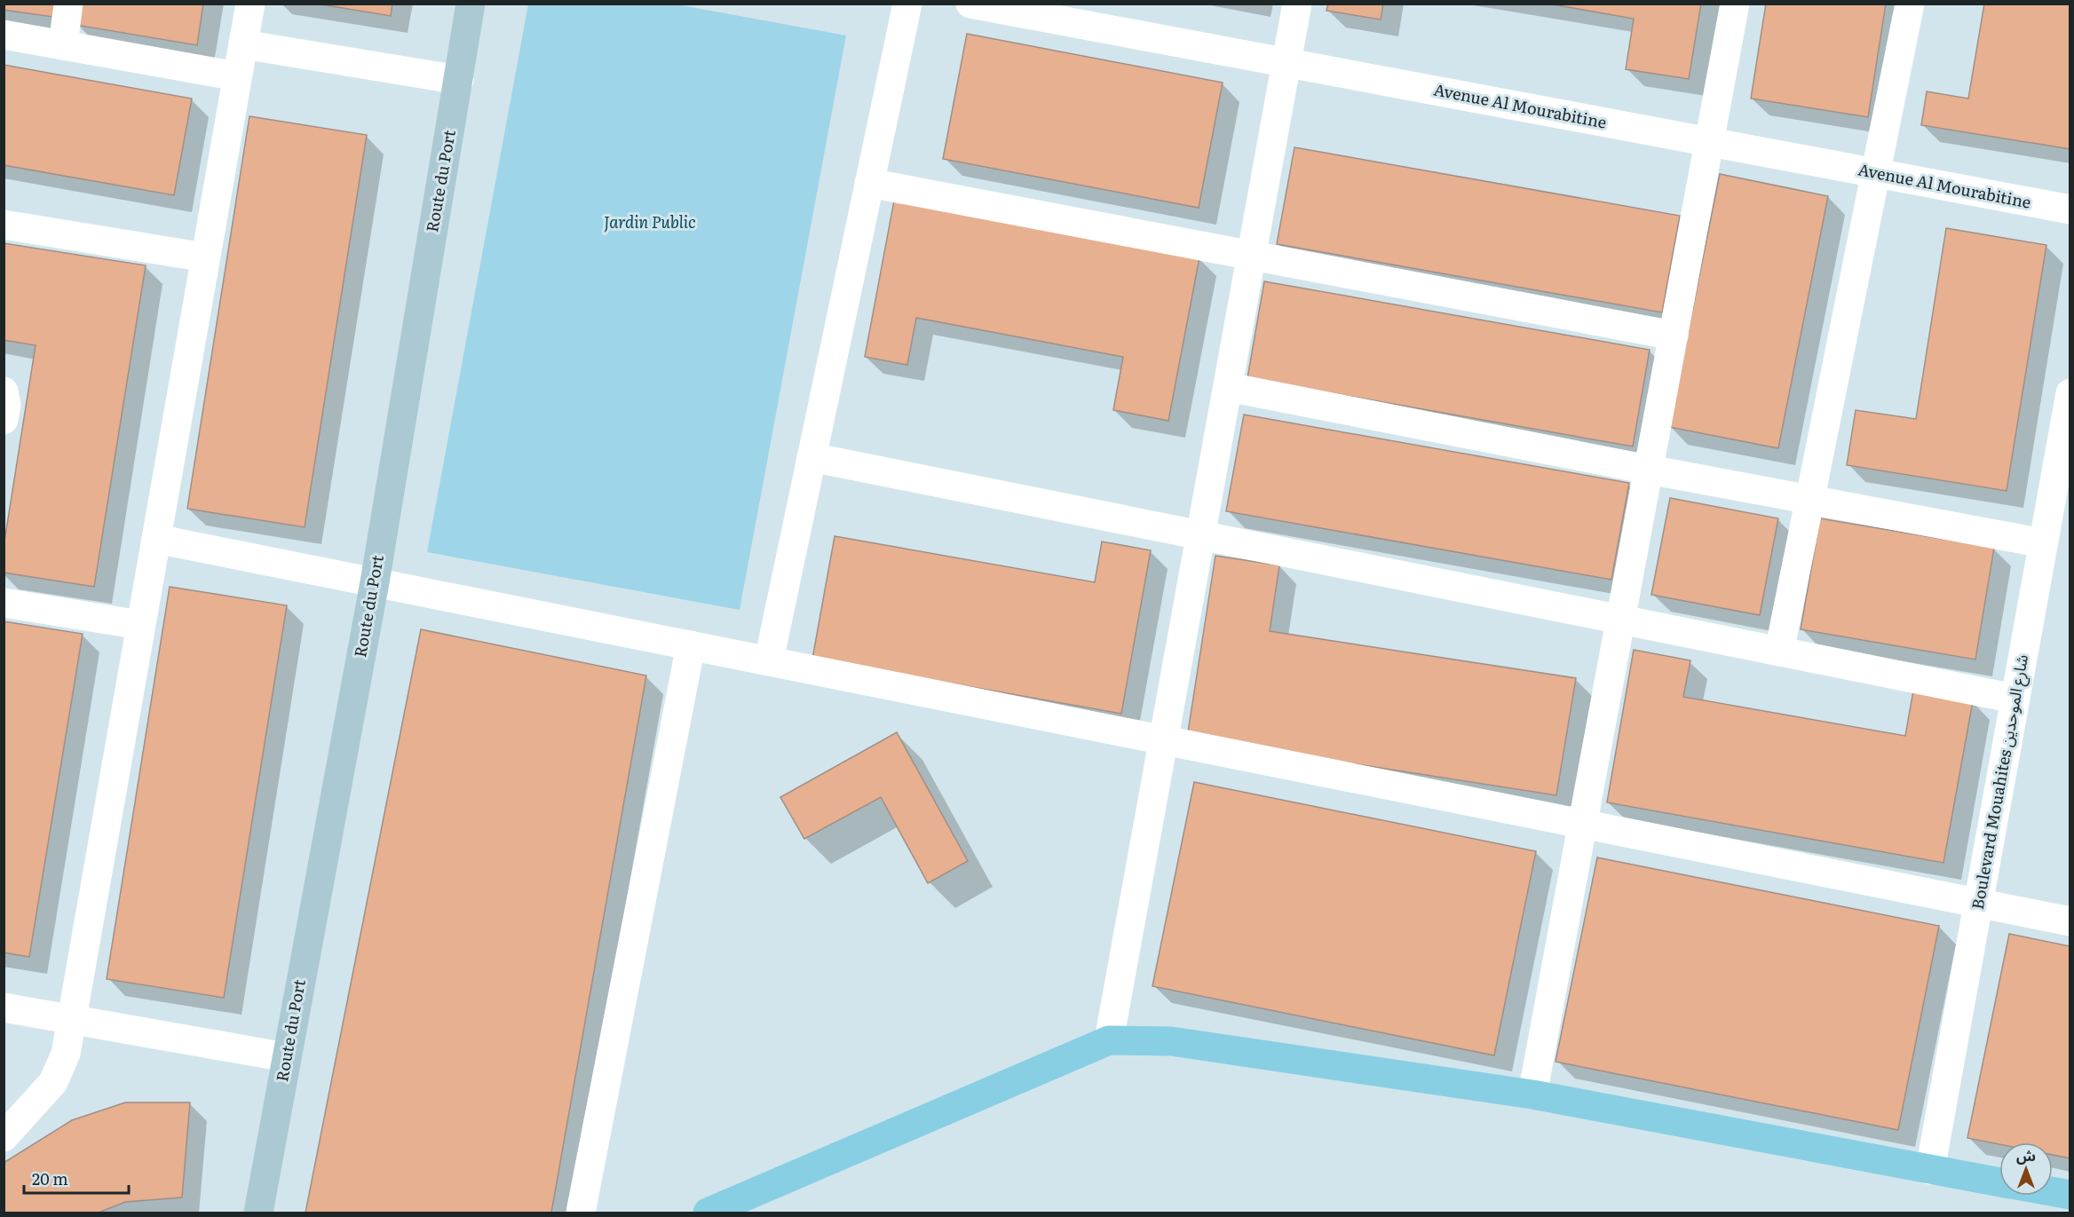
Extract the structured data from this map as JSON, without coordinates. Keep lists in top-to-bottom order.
{
  "streets": {
    "street": ["Avenue Al Mourabitine", "Route du Port", "Boulevard Mouahites شارع الموحدين"]
  },
  "parks": ["Jardin Public"],
  "scale_bar": "20 m",
  "north": "top"
}
